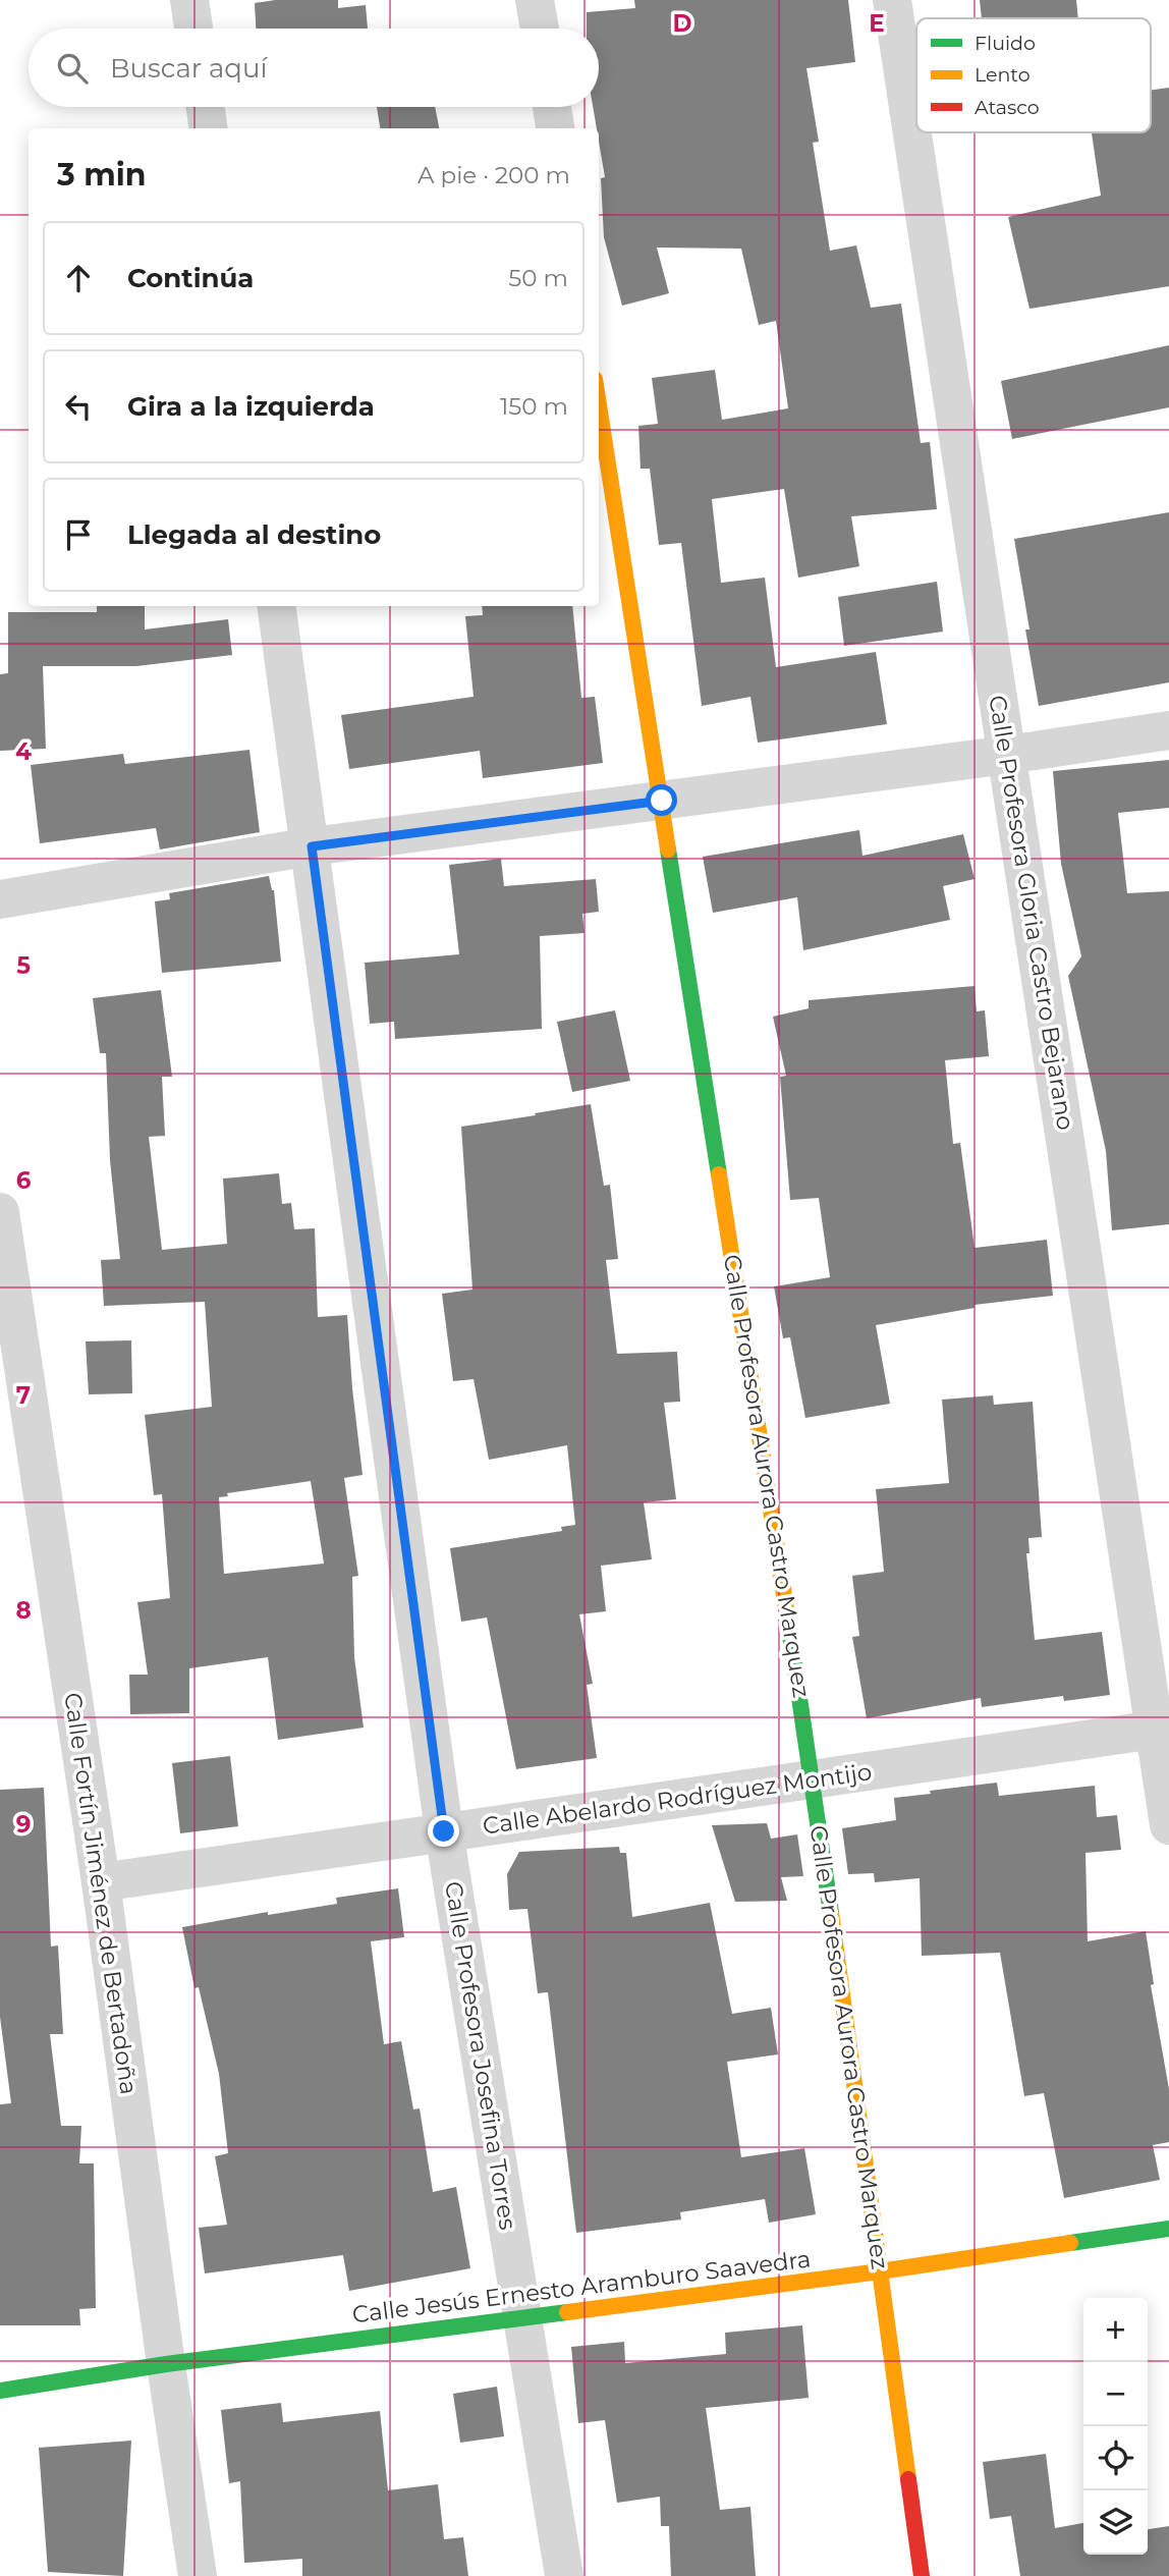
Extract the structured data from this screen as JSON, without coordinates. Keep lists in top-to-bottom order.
{
  "streets": {
    "street": [
      "Calle Profesora Gloria Castro Bejarano",
      "Calle Profesora Aurora Castro Marquez",
      "Calle Abelardo Rodríguez Montijo",
      "Calle Fortín Jiménez de Bertadoña",
      "Calle Profesora Josefina Torres",
      "Calle Jesús Ernesto Aramburo Saavedra"
    ]
  },
  "crossings": [
    ["Calle Profesora Gloria Castro Bejarano", "Calle Abelardo Rodríguez Montijo"],
    ["Calle Profesora Aurora Castro Marquez", "Calle Abelardo Rodríguez Montijo"],
    ["Calle Profesora Aurora Castro Marquez", "Calle Jesús Ernesto Aramburo Saavedra"],
    ["Calle Abelardo Rodríguez Montijo", "Calle Fortín Jiménez de Bertadoña"],
    ["Calle Abelardo Rodríguez Montijo", "Calle Profesora Josefina Torres"],
    ["Calle Fortín Jiménez de Bertadoña", "Calle Jesús Ernesto Aramburo Saavedra"],
    ["Calle Profesora Josefina Torres", "Calle Jesús Ernesto Aramburo Saavedra"]
  ],
  "legend": ["Fluido", "Lento", "Atasco"],
  "page": {
    "search": "Buscar aquí",
    "heading": ["3 min", "A pie · 200 m"],
    "list": [
      ["Continúa", "50 m"],
      ["Gira a la izquierda", "150 m"],
      "Llegada al destino"
    ],
    "map_buttons": ["+", "−"]
  },
  "grid": {
    "columns": ["D", "E"],
    "rows": [
      "4",
      "5",
      "6",
      "7",
      "8",
      "9"
    ]
  }
}
